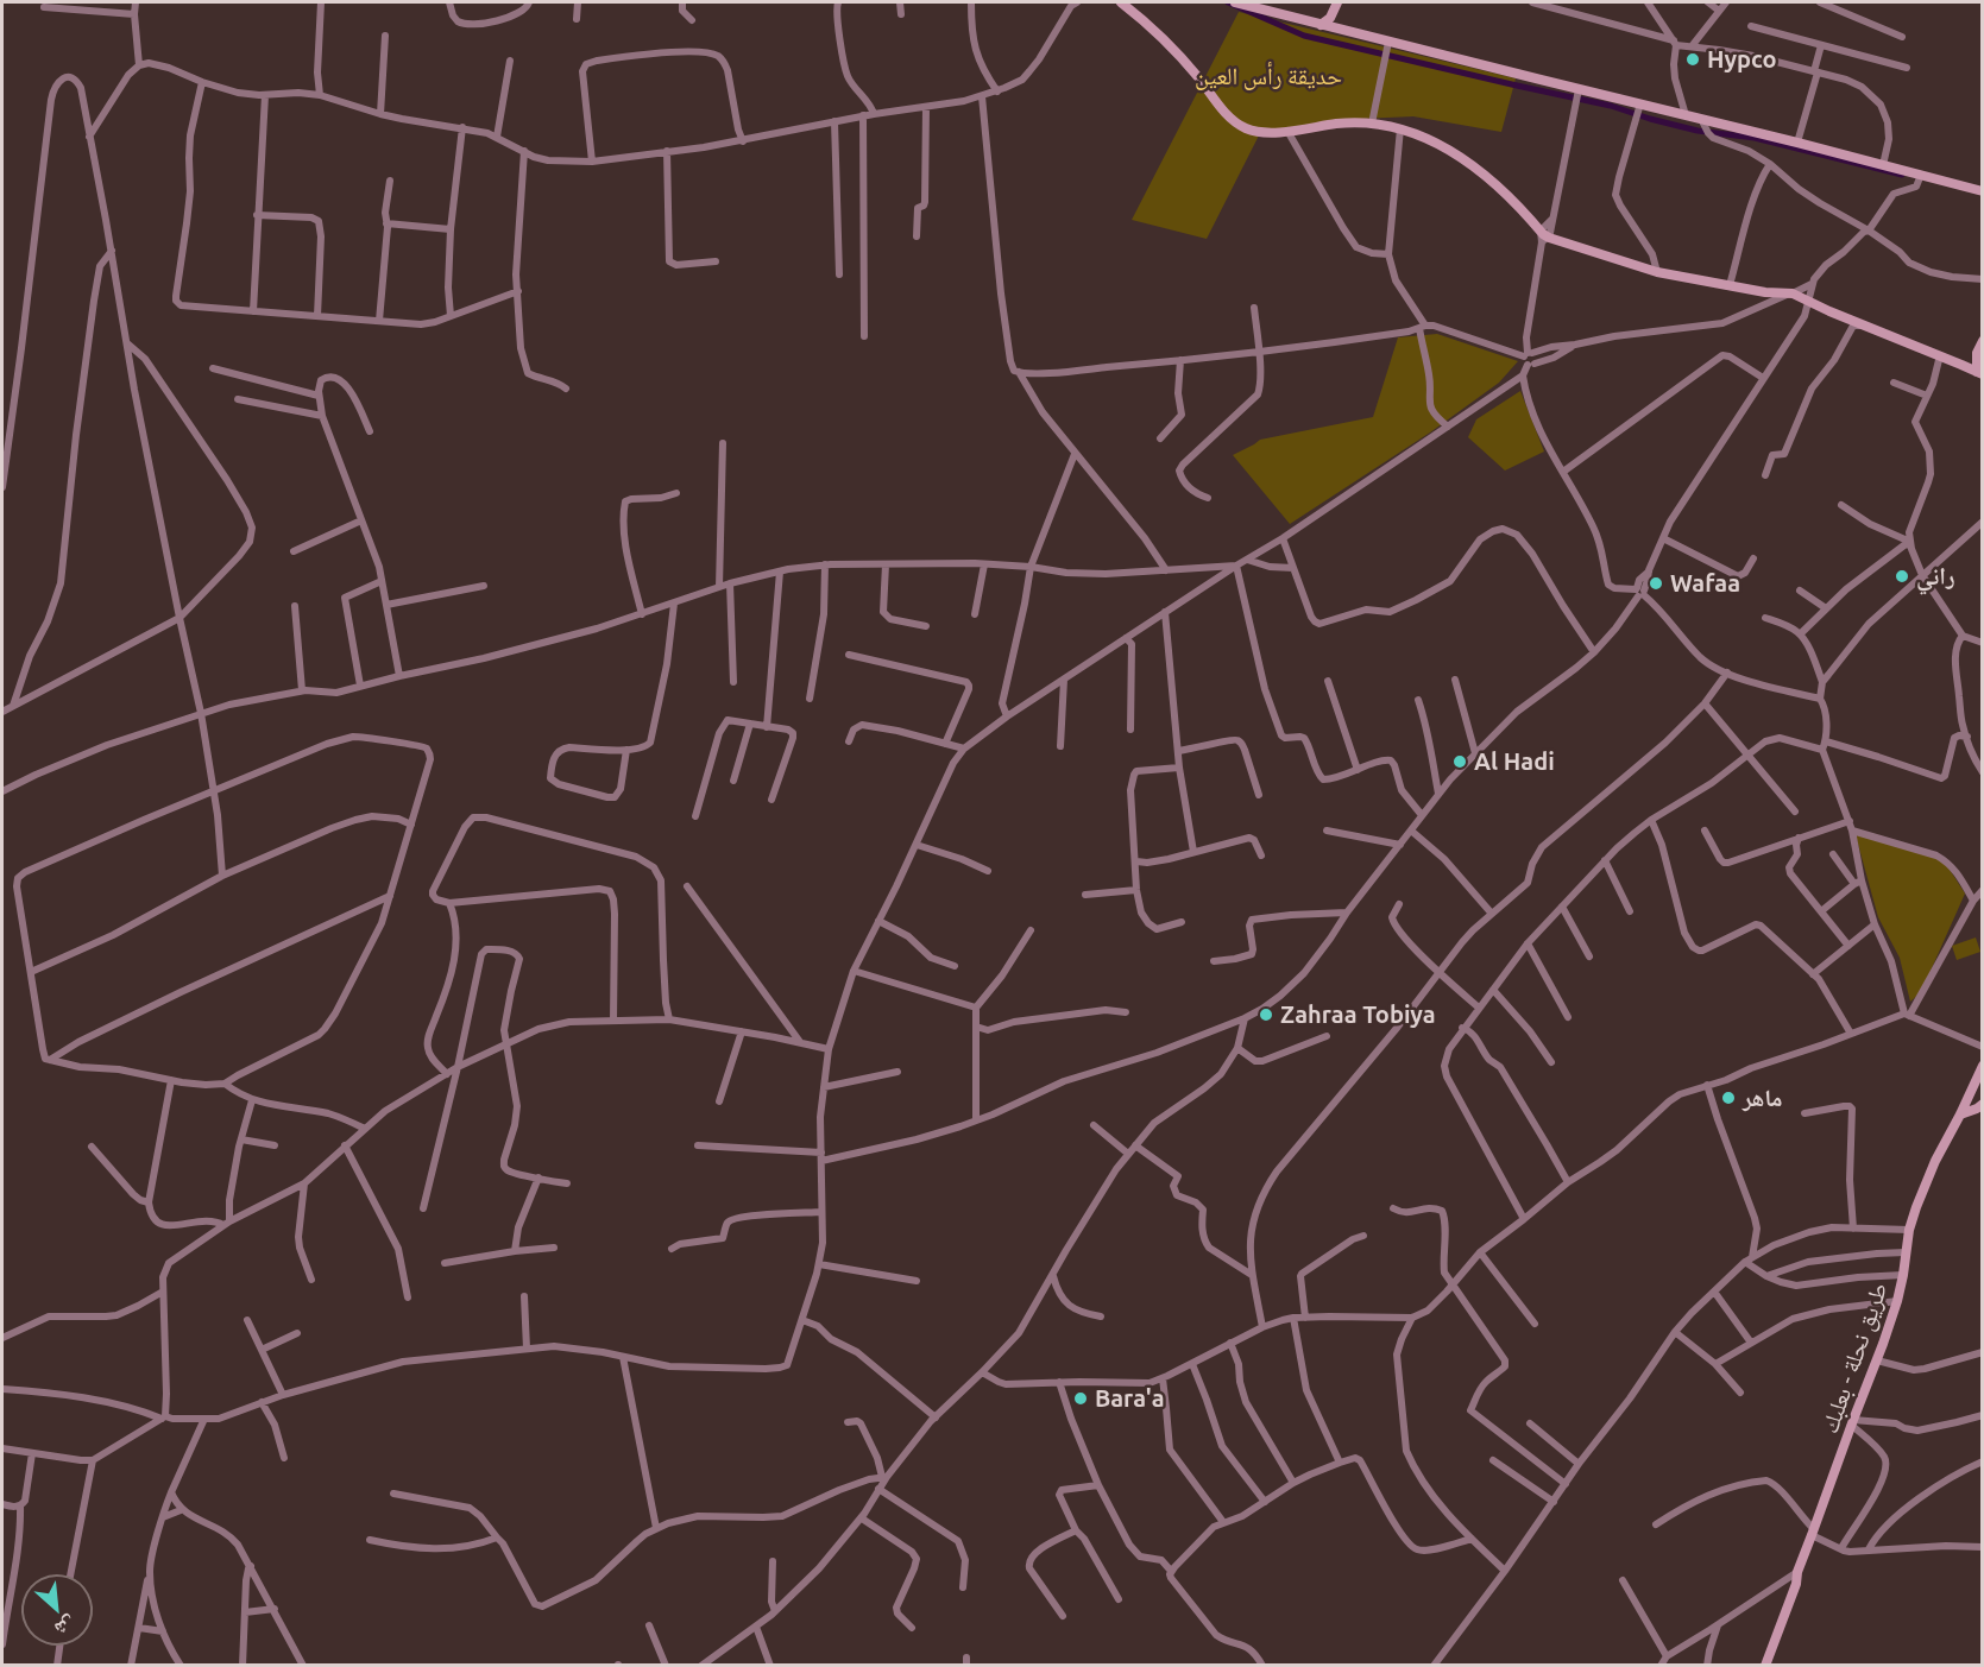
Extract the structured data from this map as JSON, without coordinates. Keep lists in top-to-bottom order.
{
  "streets": {
    "street": ["طريق نحلة - بعلبك"]
  },
  "parks": ["حديقة رأس العين"],
  "places": [
    "Hypco",
    "راني",
    "Wafaa",
    "Al Hadi",
    "Zahraa Tobiya",
    "ماهر",
    "Bara'a"
  ],
  "north": "bottom right"
}
